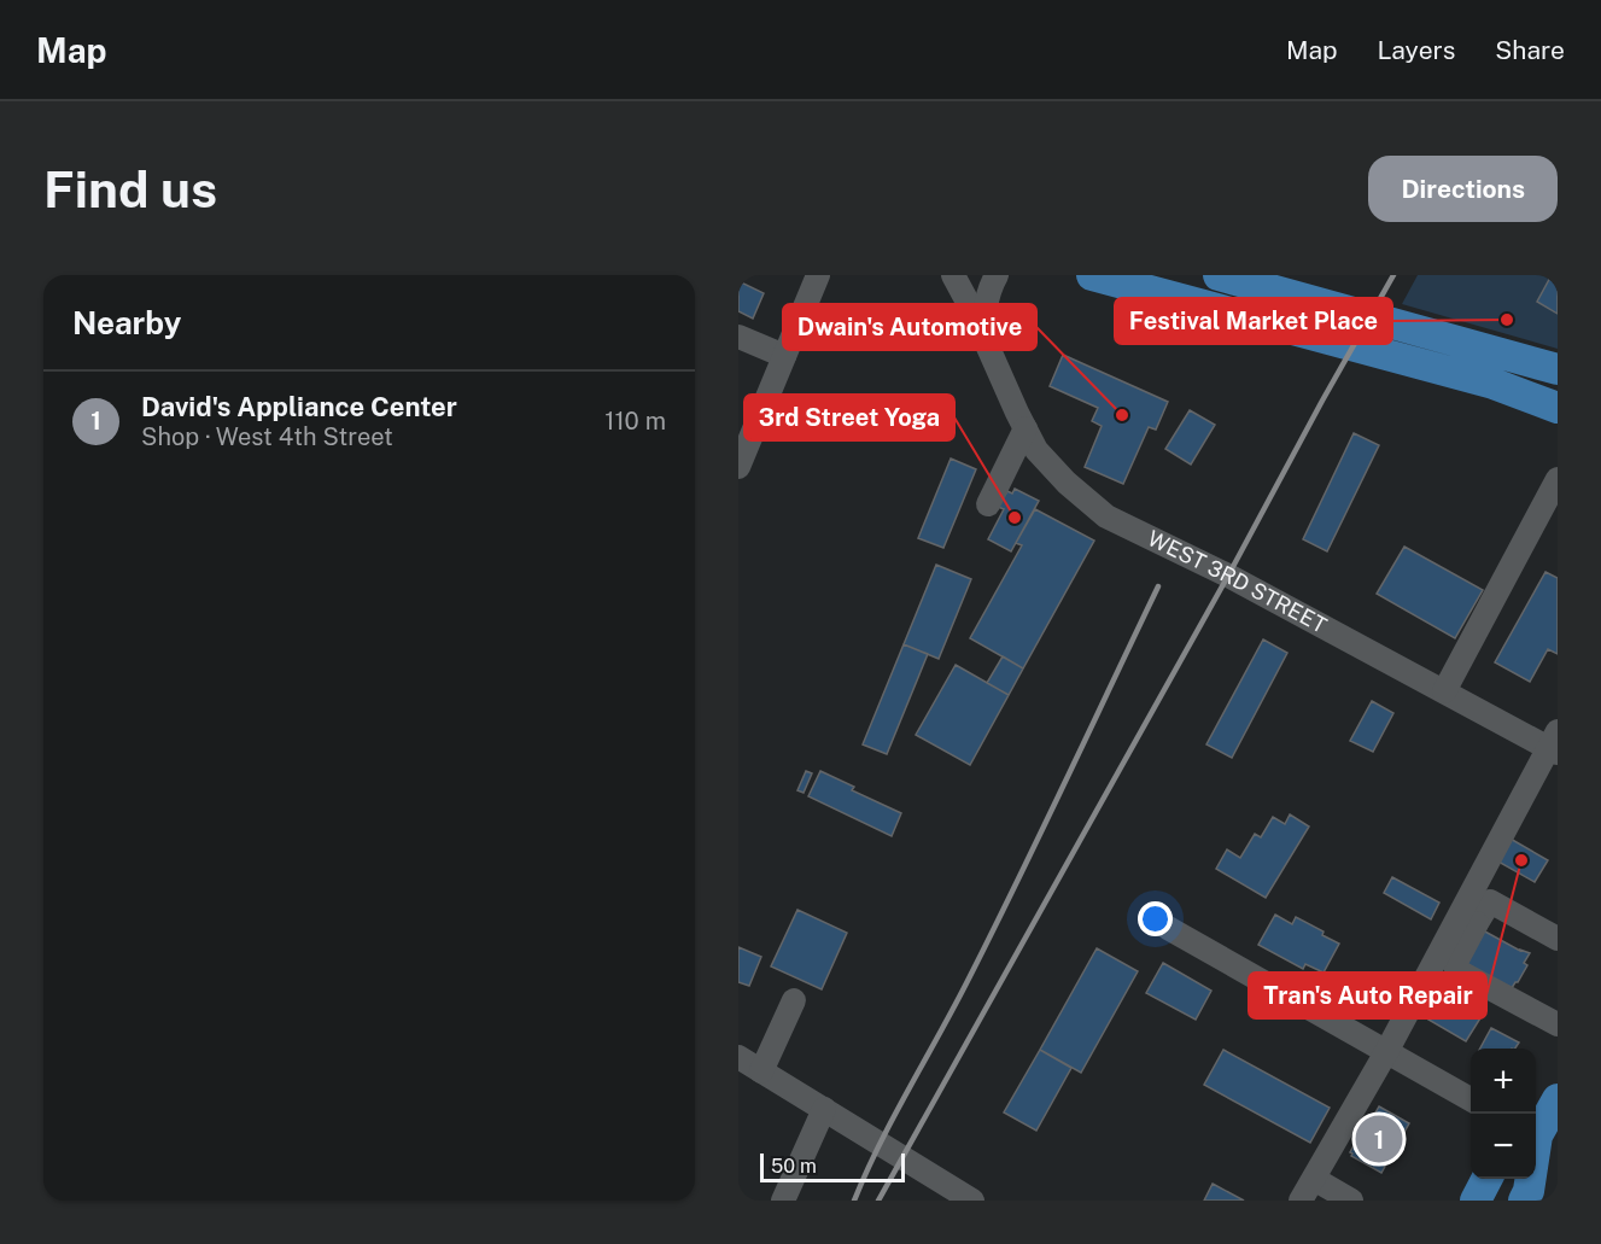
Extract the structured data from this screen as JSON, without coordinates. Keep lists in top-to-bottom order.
{
  "streets": {
    "street": ["WEST 3RD STREET"]
  },
  "places": [
    "Festival Market Place",
    "Dwain's Automotive",
    "3rd Street Yoga",
    "Tran's Auto Repair"
  ],
  "scale_bar": "50 m",
  "page": {
    "header": "Map",
    "nav": ["Map", "Layers", "Share"],
    "buttons": "Directions",
    "title": "Find us",
    "heading": "Nearby",
    "list": [
      {
        "mark": "1",
        "name": "David's Appliance Center",
        "note": "Shop · West 4th Street",
        "value": "110 m"
      }
    ],
    "map_buttons": ["+", "−"],
    "pins": "1",
    "scale": "50 m"
  }
}
